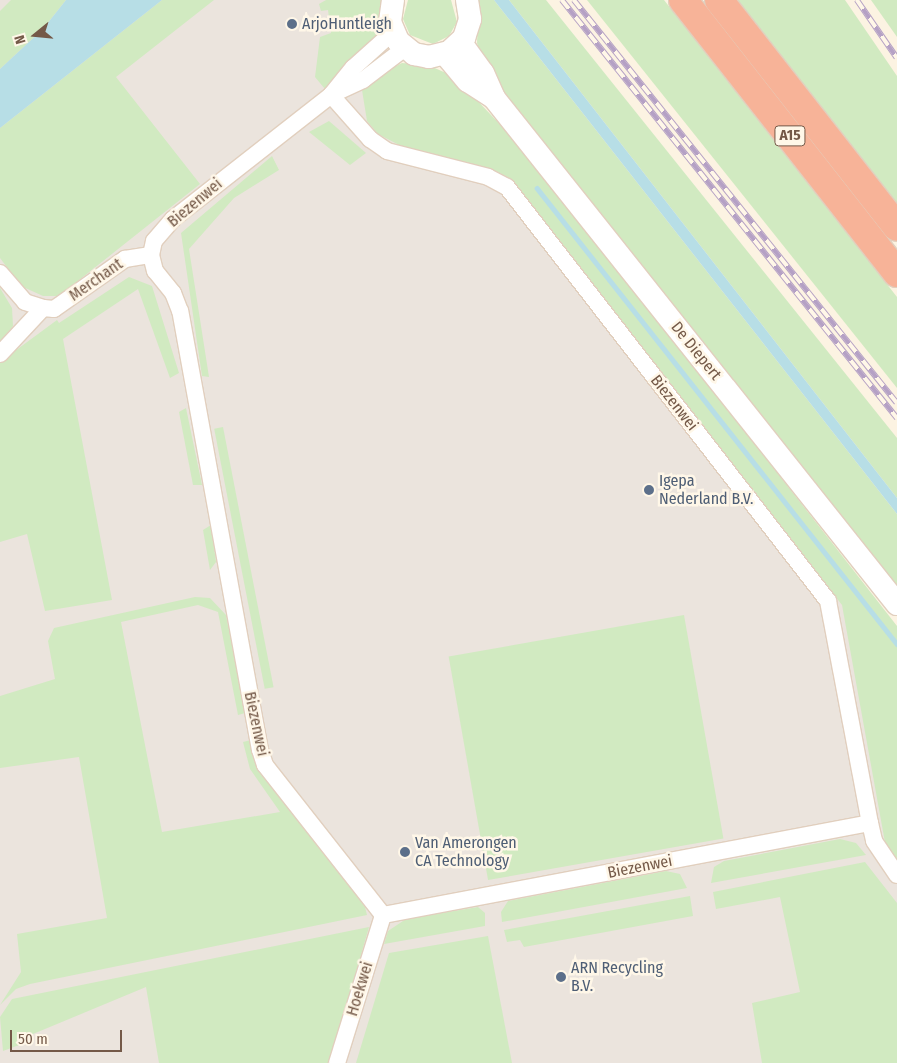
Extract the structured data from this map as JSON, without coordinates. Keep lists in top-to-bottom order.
{
  "streets": {
    "highway": ["A15"],
    "main road": ["De Diepert"],
    "street": ["Biezenwei", "Merchant", "Hoekwei"]
  },
  "crossings": [
    ["Biezenwei", "Merchant"],
    ["Biezenwei", "Hoekwei"]
  ],
  "places": [
    "ArjoHuntleigh",
    "Igepa Nederland B.V.",
    "Van Amerongen CA Technology",
    "ARN Recycling B.V."
  ],
  "scale_bar": "50 m",
  "north": "left"
}
